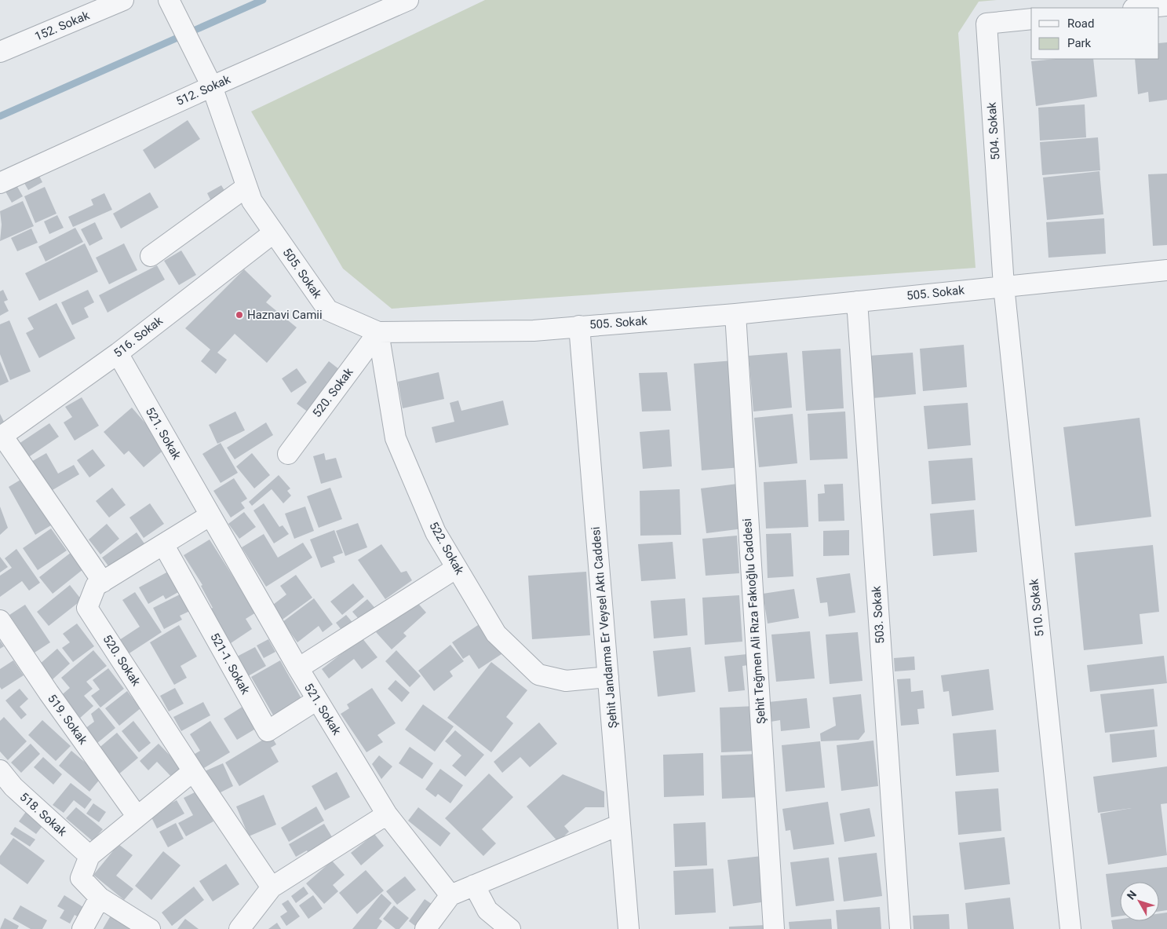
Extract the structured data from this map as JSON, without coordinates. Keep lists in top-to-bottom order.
{
  "streets": {
    "street": [
      "152. Sokak",
      "512. Sokak",
      "504. Sokak",
      "505. Sokak",
      "516. Sokak",
      "520. Sokak",
      "521. Sokak",
      "522. Sokak",
      "510. Sokak",
      "503. Sokak",
      "Şehit Teğmen Ali Rıza Fakıoğlu Caddesi",
      "Şehit Jandarma Er Veysel Aktı Caddesi",
      "521-1. Sokak",
      "519. Sokak",
      "518. Sokak"
    ]
  },
  "crossings": [
    ["512. Sokak", "505. Sokak"],
    ["504. Sokak", "505. Sokak"],
    ["504. Sokak", "510. Sokak"],
    ["505. Sokak", "516. Sokak"],
    ["505. Sokak", "520. Sokak"],
    ["505. Sokak", "522. Sokak"],
    ["505. Sokak", "510. Sokak"],
    ["505. Sokak", "503. Sokak"],
    ["505. Sokak", "Şehit Teğmen Ali Rıza Fakıoğlu Caddesi"],
    ["505. Sokak", "Şehit Jandarma Er Veysel Aktı Caddesi"],
    ["516. Sokak", "521. Sokak"],
    ["520. Sokak", "522. Sokak"],
    ["521. Sokak", "521-1. Sokak"],
    ["522. Sokak", "Şehit Jandarma Er Veysel Aktı Caddesi"]
  ],
  "places": ["Haznavi Camii"],
  "legend": ["Road", "Park"],
  "north": "top left"
}
